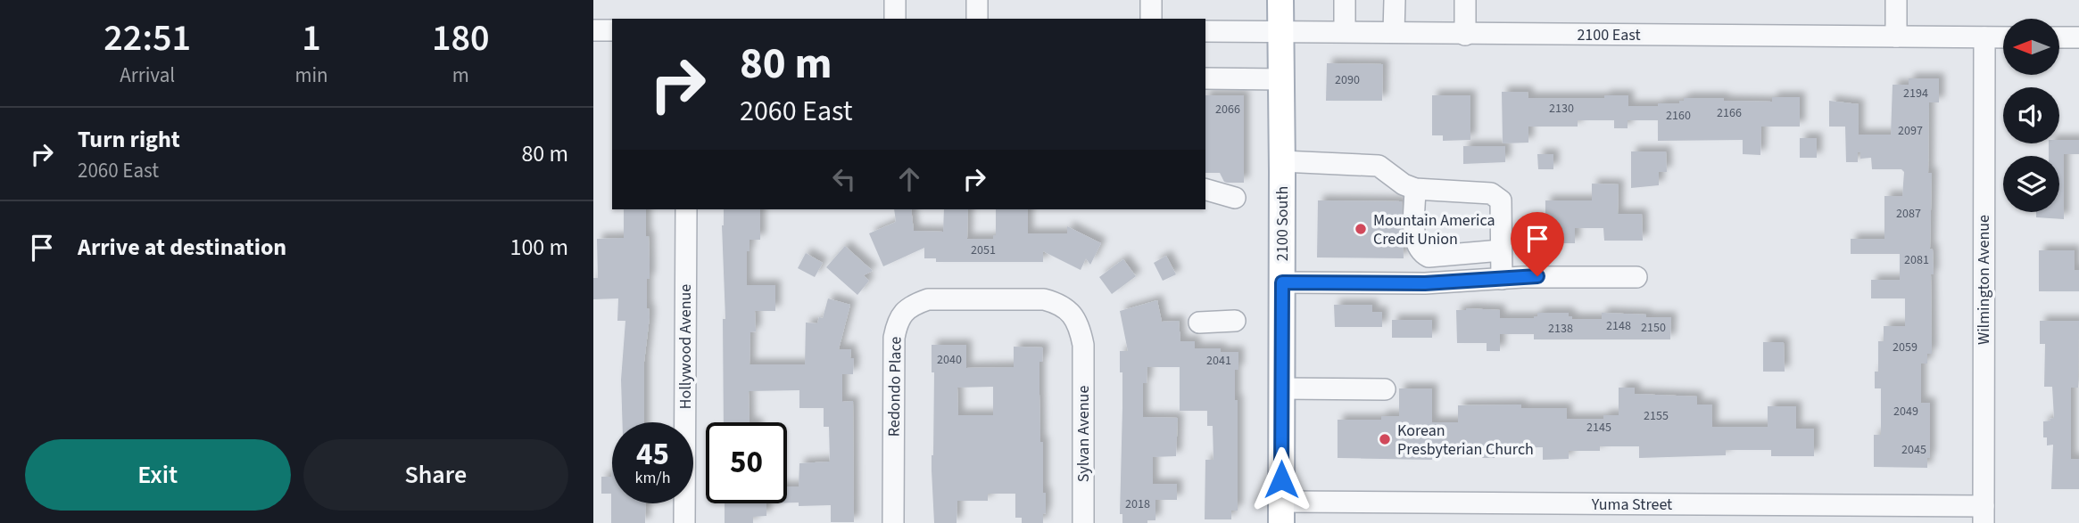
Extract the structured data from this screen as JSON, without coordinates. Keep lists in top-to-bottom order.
{
  "streets": {
    "main road": ["2100 South"],
    "street": [
      "2100 East",
      "Wilmington Avenue",
      "Hollywood Avenue",
      "Redondo Place",
      "Sylvan Avenue",
      "Yuma Street"
    ]
  },
  "crossings": [
    ["2100 East", "2100 South"],
    ["2100 East", "Wilmington Avenue"],
    ["2100 South", "Yuma Street"],
    ["Wilmington Avenue", "Yuma Street"],
    ["Redondo Place", "Sylvan Avenue"]
  ],
  "places": ["Mountain America Credit Union", "Korean Presbyterian Church"],
  "house_numbers": [
    "2090",
    "2194",
    "2130",
    "2066",
    "2166",
    "2160",
    "2097",
    "2087",
    "2051",
    "2081",
    "2148",
    "2150",
    "2138",
    "2059",
    "2040",
    "2041",
    "2049",
    "2155",
    "2145",
    "2045",
    "2018"
  ],
  "north": "left",
  "page": {
    "eta": [
      "22:51",
      "Arrival",
      "1",
      "min",
      "180",
      "m"
    ],
    "turn": ["80 m", "2060 East"],
    "list": [
      {
        "name": "Turn right",
        "note": "2060 East",
        "value": "80 m"
      },
      {
        "name": "Arrive at destination",
        "value": "100 m"
      }
    ],
    "speed": "45 km/h",
    "limit": "50",
    "buttons": ["Exit", "Share"]
  }
}
